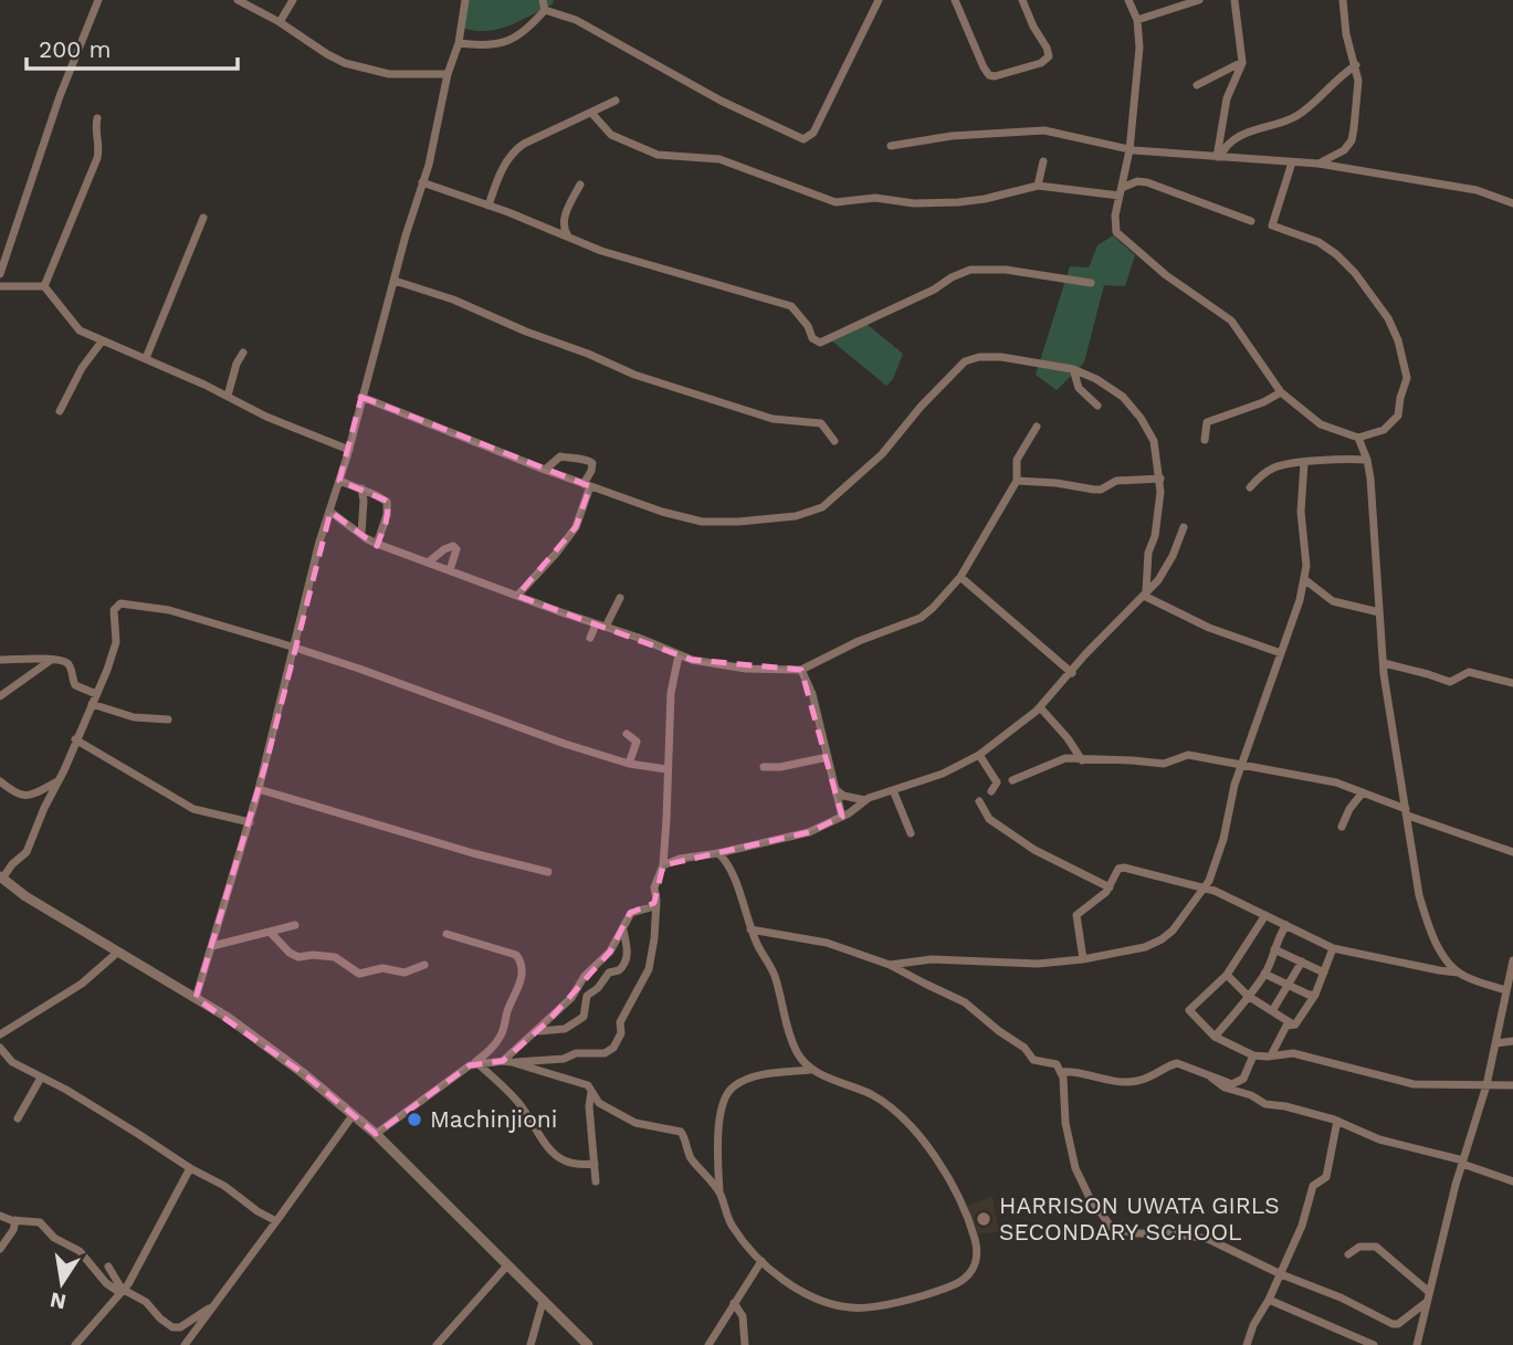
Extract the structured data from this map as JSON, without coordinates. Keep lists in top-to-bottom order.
{
  "places": ["Machinjioni", "HARRISON UWATA GIRLS SECONDARY SCHOOL"],
  "scale_bar": "200 m",
  "north": "bottom"
}
